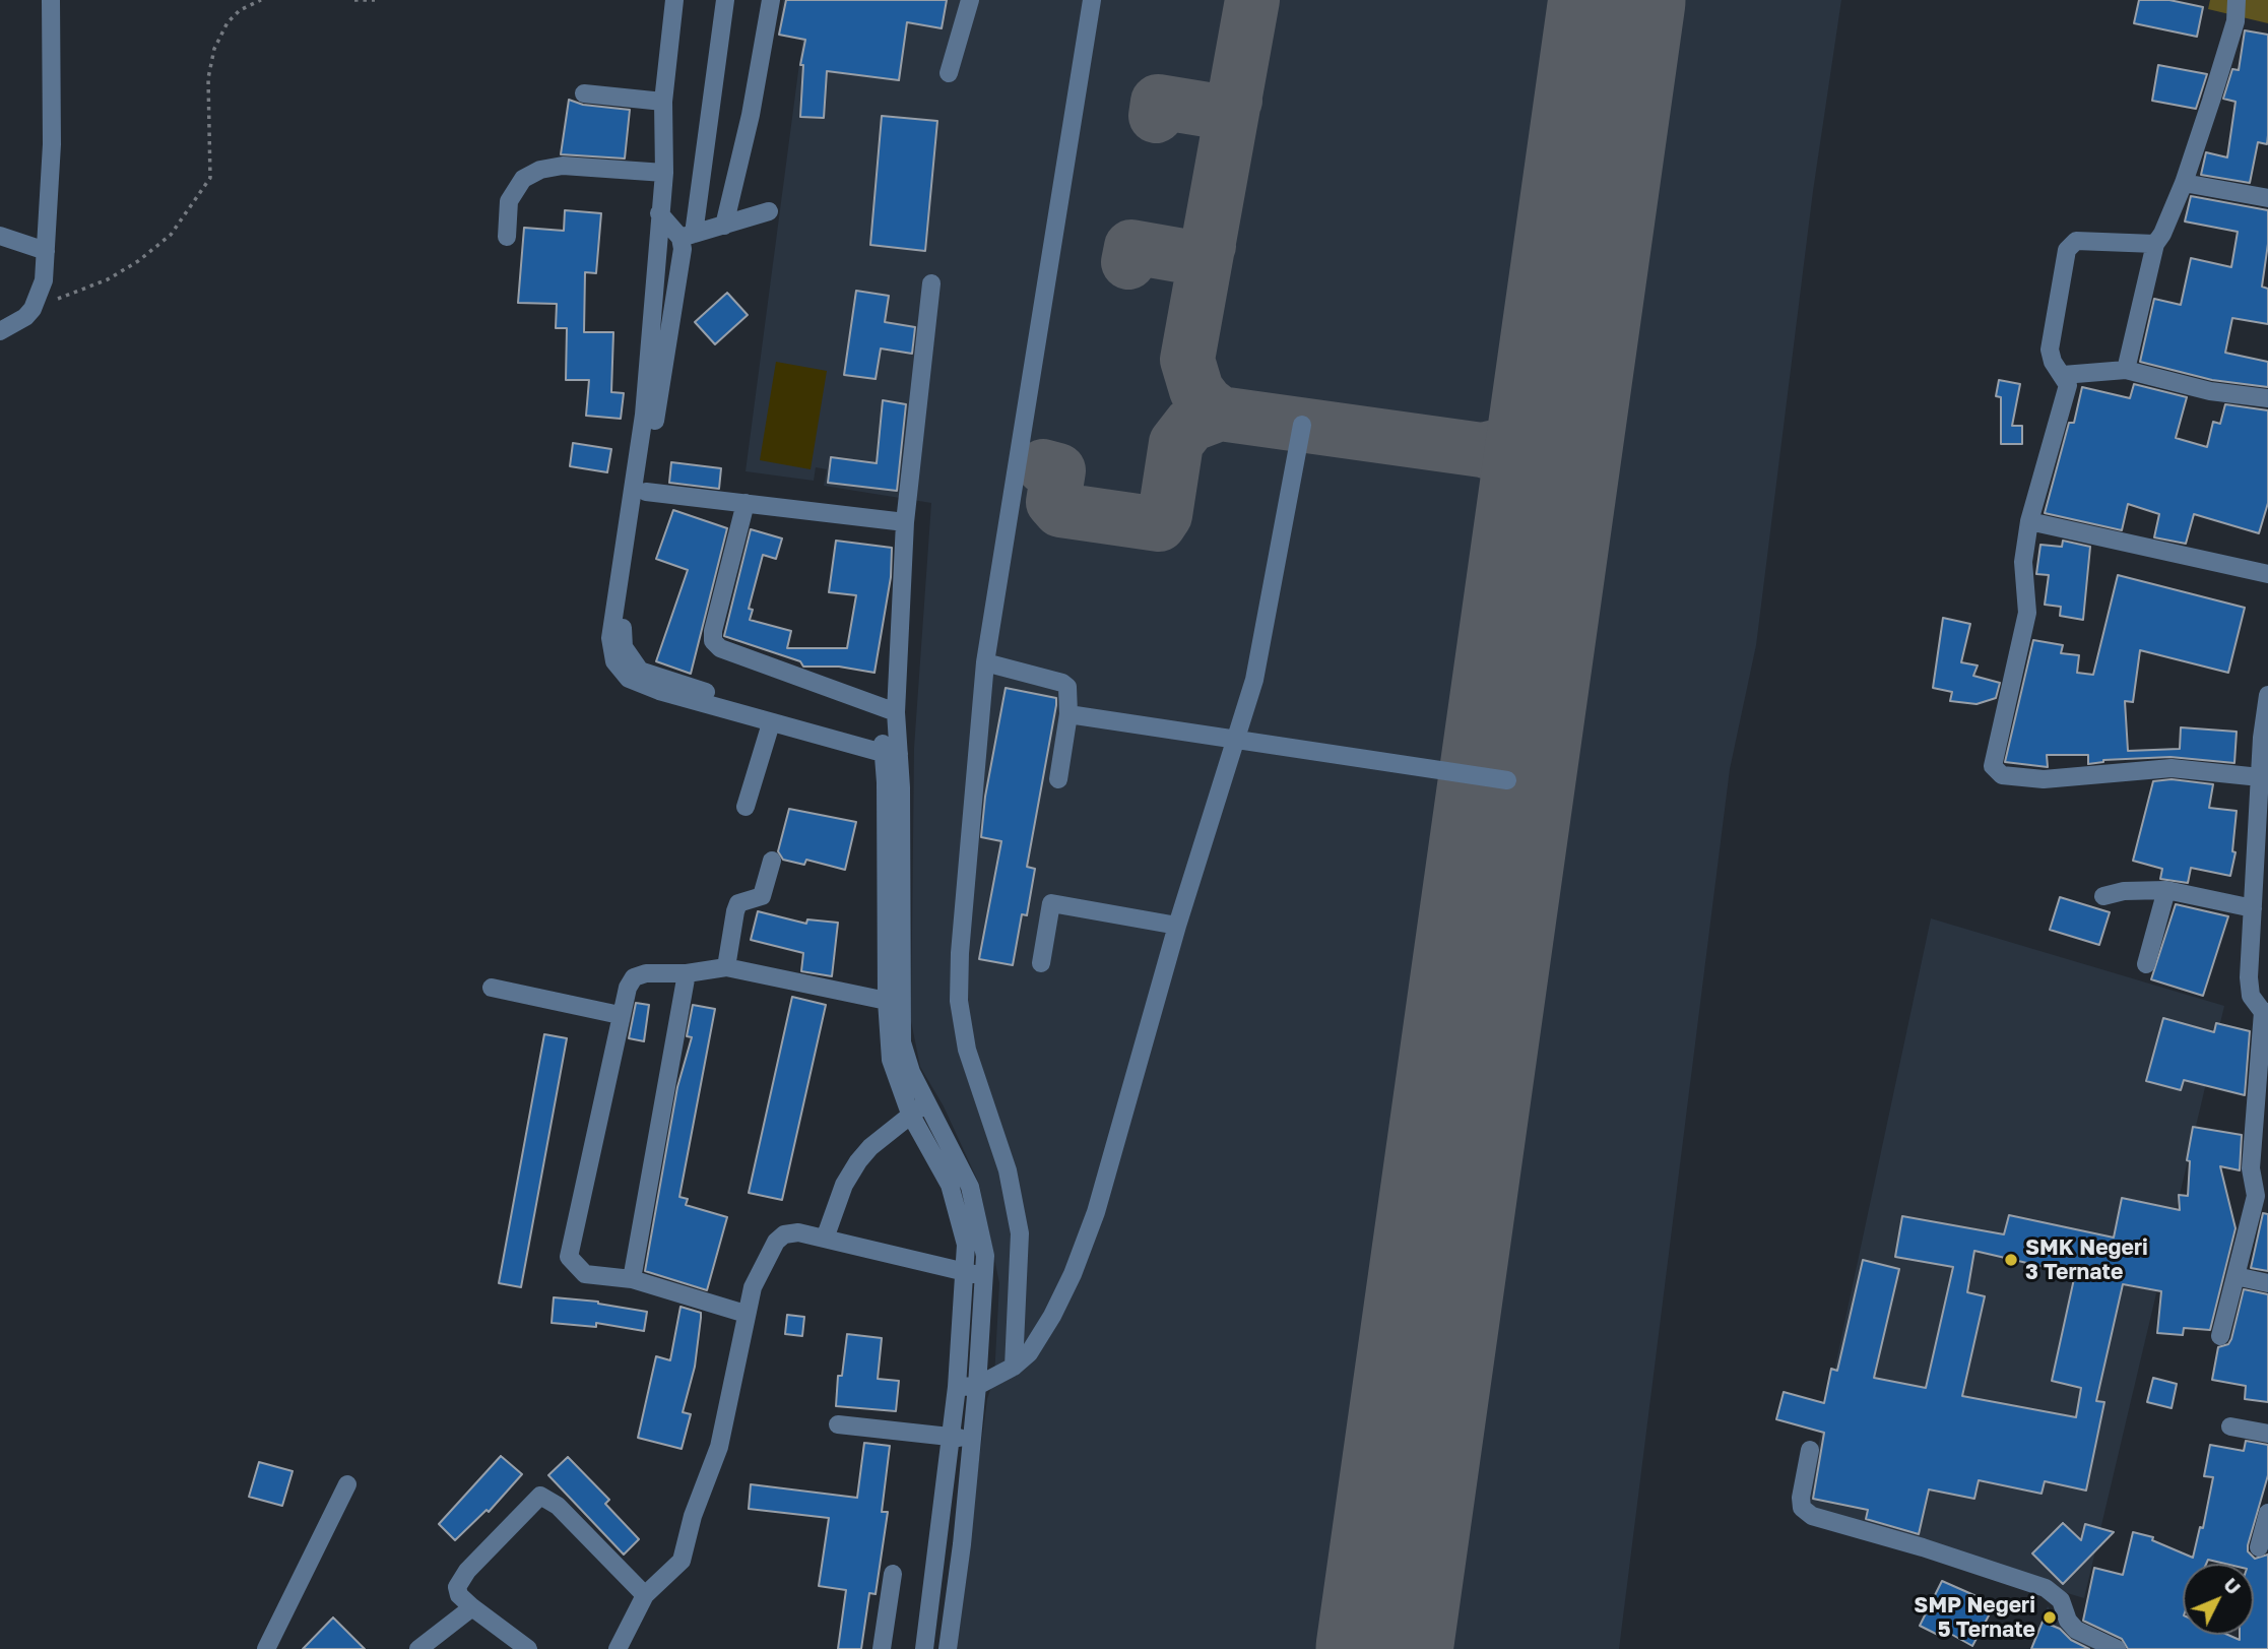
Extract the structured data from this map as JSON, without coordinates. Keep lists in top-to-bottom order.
{
  "places": ["SMK Negeri 3 Ternate", "SMP Negeri 5 Ternate"],
  "north": "top right"
}
